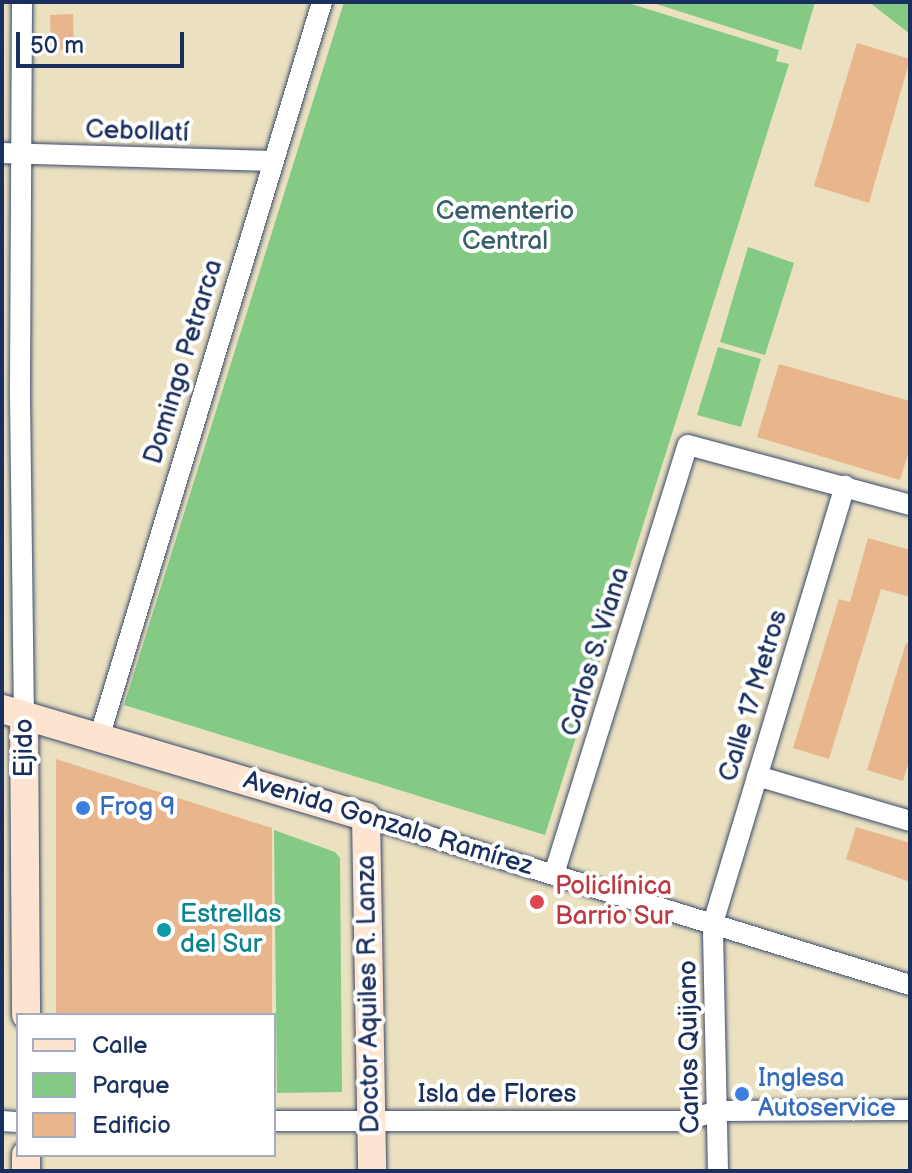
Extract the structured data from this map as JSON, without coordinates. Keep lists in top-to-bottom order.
{
  "streets": {
    "street": [
      "Cebollatí",
      "Domingo Petrarca",
      "Carlos S. Viana",
      "Calle 17 Metros",
      "Ejido",
      "Avenida Gonzalo Ramírez",
      "Doctor Aquiles R. Lanza",
      "Carlos Quijano",
      "Isla de Flores"
    ]
  },
  "crossings": [
    ["Cebollatí", "Domingo Petrarca"],
    ["Cebollatí", "Ejido"],
    ["Domingo Petrarca", "Avenida Gonzalo Ramírez"],
    ["Carlos S. Viana", "Calle 17 Metros"],
    ["Carlos S. Viana", "Avenida Gonzalo Ramírez"],
    ["Calle 17 Metros", "Avenida Gonzalo Ramírez"],
    ["Calle 17 Metros", "Carlos Quijano"],
    ["Ejido", "Avenida Gonzalo Ramírez"],
    ["Avenida Gonzalo Ramírez", "Doctor Aquiles R. Lanza"],
    ["Avenida Gonzalo Ramírez", "Carlos Quijano"],
    ["Doctor Aquiles R. Lanza", "Isla de Flores"],
    ["Carlos Quijano", "Isla de Flores"]
  ],
  "parks": ["Cementerio Central"],
  "places": [
    "Frog 9",
    "Policlínica Barrio Sur",
    "Estrellas del Sur",
    "Inglesa Autoservice"
  ],
  "legend": ["Calle", "Parque", "Edificio"],
  "scale_bar": "50 m"
}
